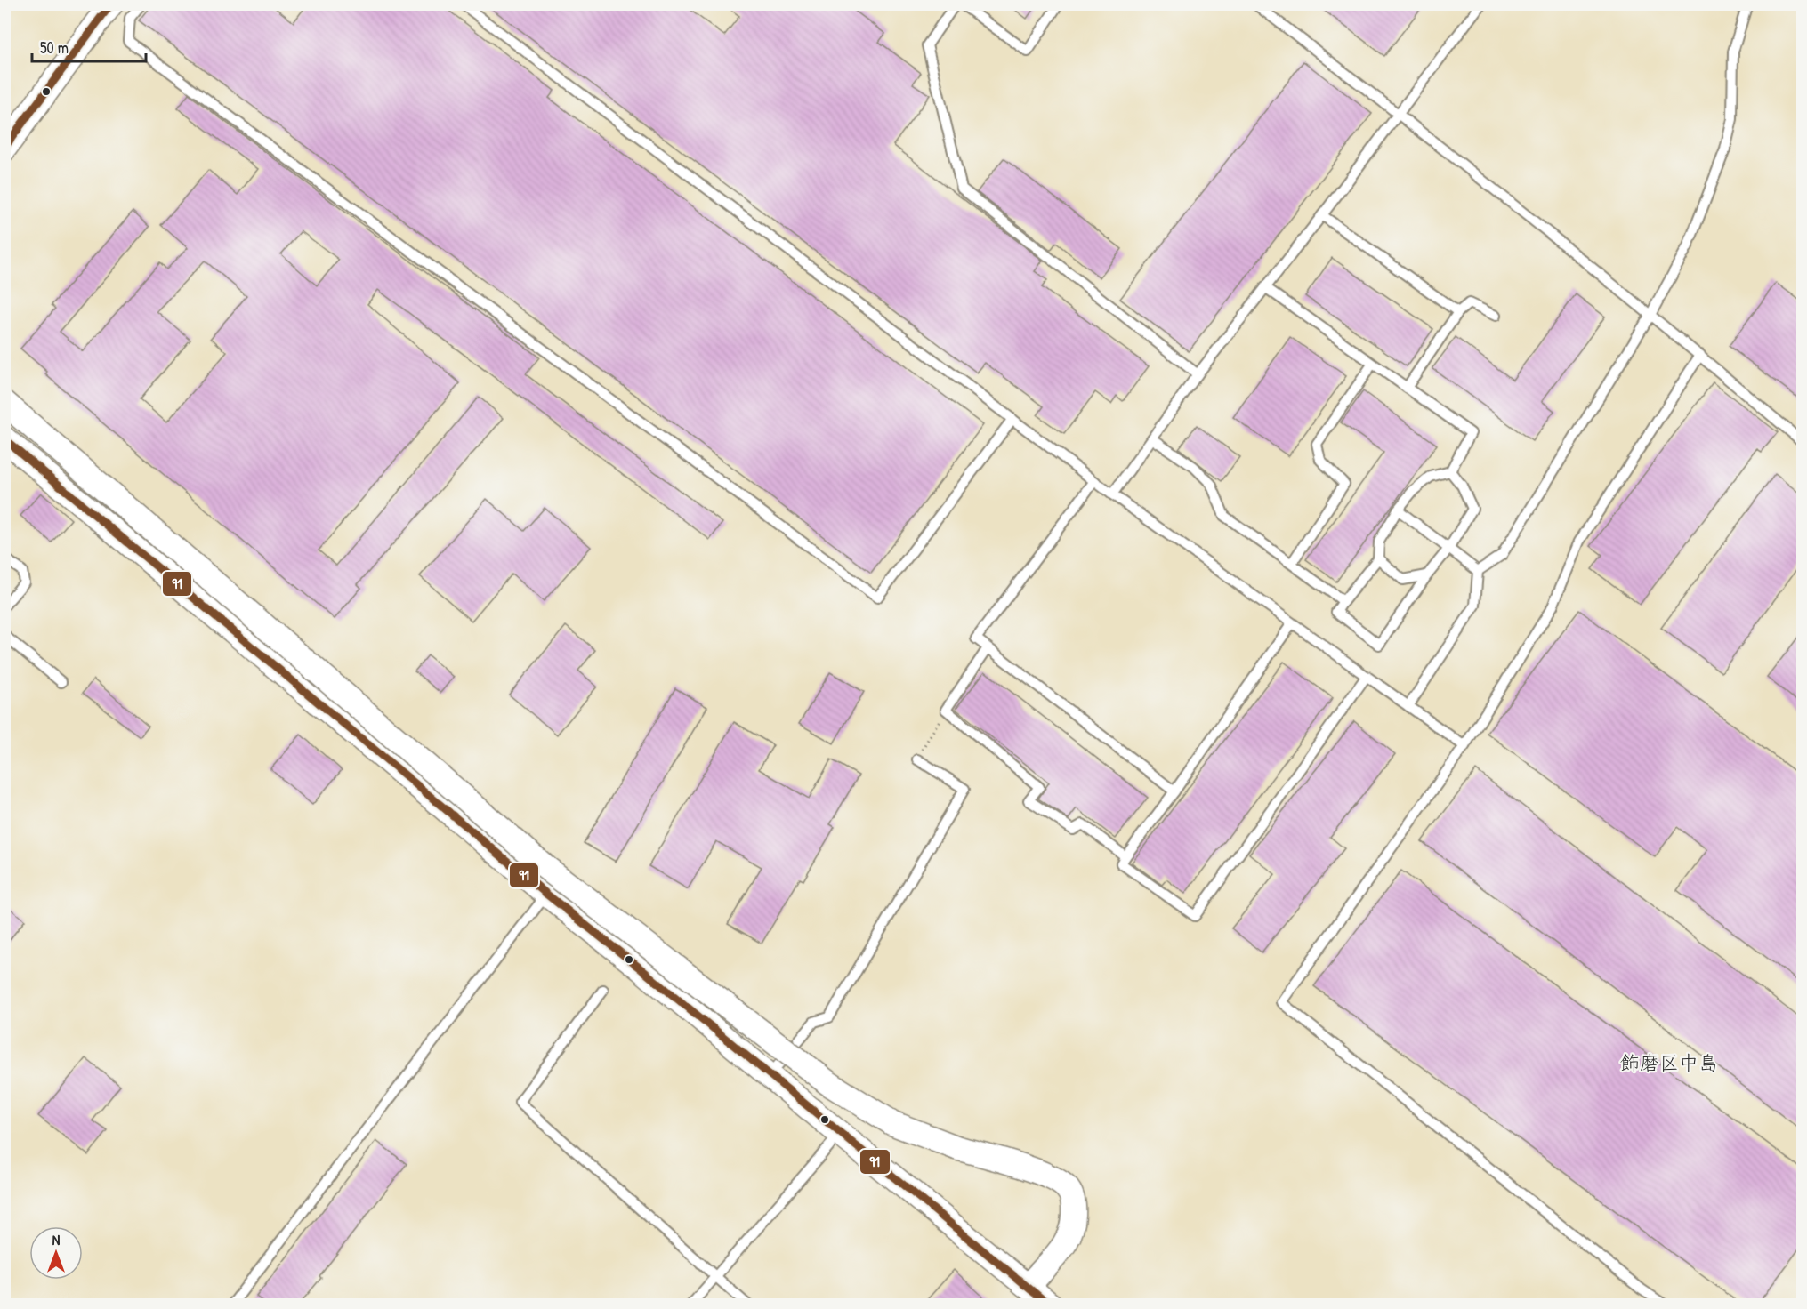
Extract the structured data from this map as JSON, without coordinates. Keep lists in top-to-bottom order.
{
  "districts": ["飾磨区中島"],
  "lines": ["transit line 91"],
  "scale_bar": "50 m",
  "north": "top"
}
